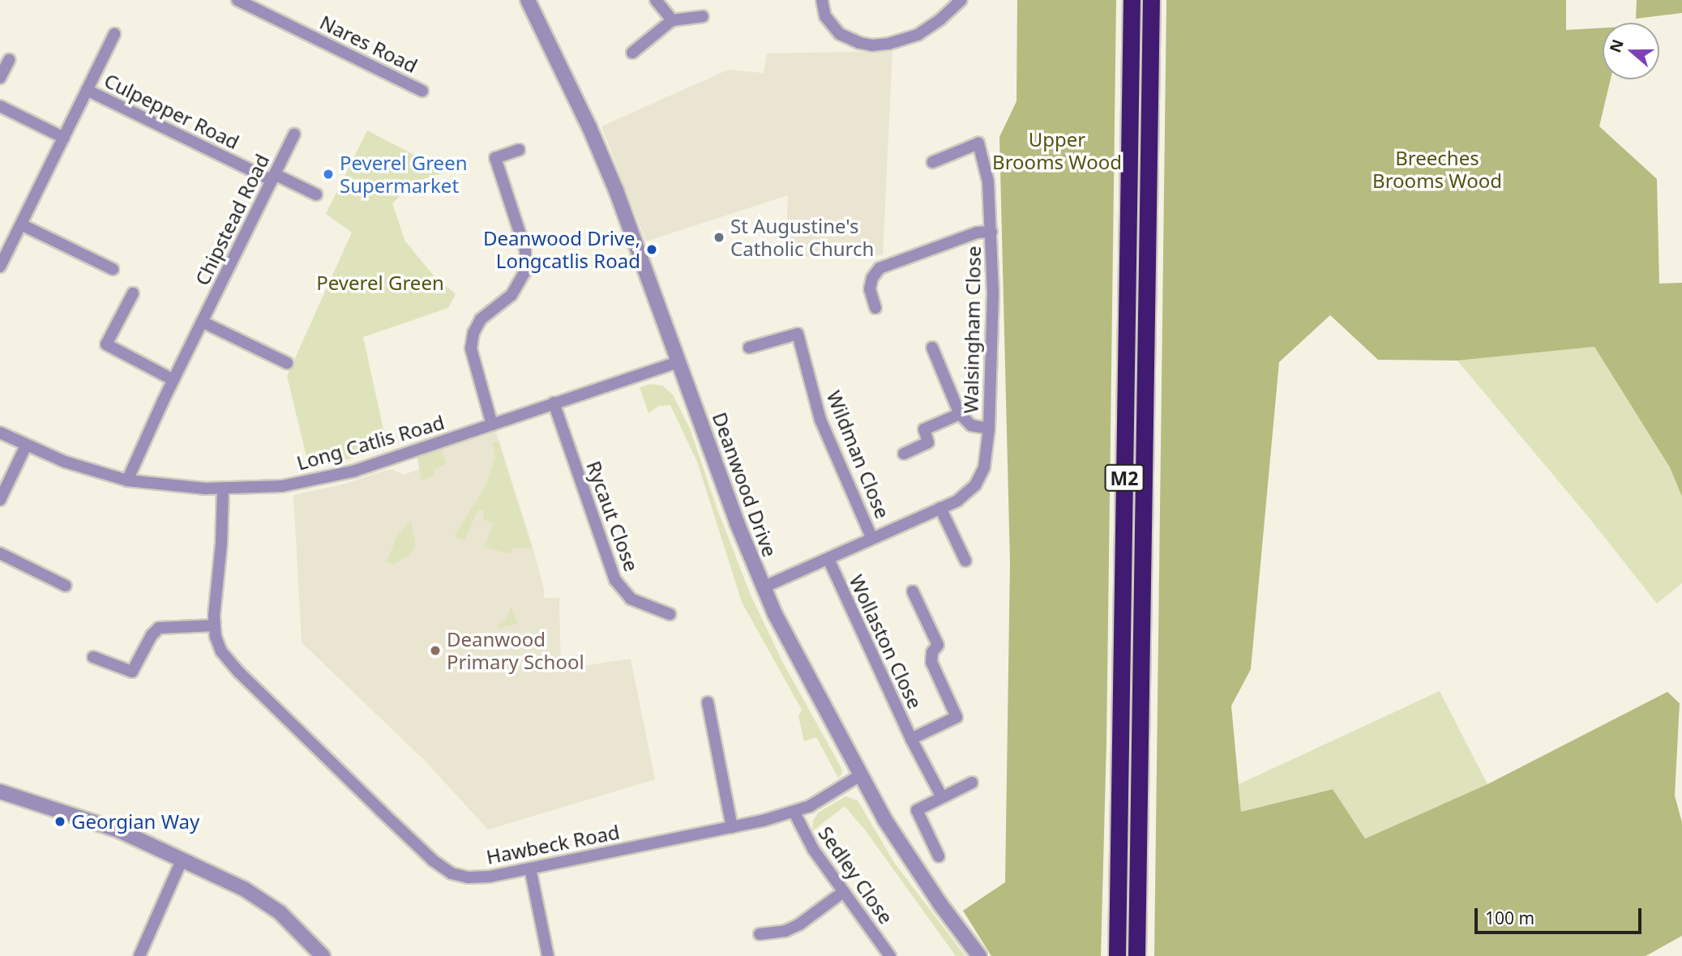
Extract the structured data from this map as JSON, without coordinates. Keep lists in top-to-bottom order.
{
  "streets": {
    "highway": ["M2"],
    "street": [
      "Nares Road",
      "Culpepper Road",
      "Chipstead Road",
      "Walsingham Close",
      "Long Catlis Road",
      "Wildman Close",
      "Deanwood Drive",
      "Rycaut Close",
      "Wollaston Close",
      "Hawbeck Road",
      "Sedley Close"
    ]
  },
  "crossings": [
    ["Culpepper Road", "Chipstead Road"],
    ["Chipstead Road", "Long Catlis Road"],
    ["Walsingham Close", "Wildman Close"],
    ["Walsingham Close", "Deanwood Drive"],
    ["Walsingham Close", "Wollaston Close"],
    ["Long Catlis Road", "Deanwood Drive"],
    ["Long Catlis Road", "Rycaut Close"],
    ["Long Catlis Road", "Hawbeck Road"],
    ["Deanwood Drive", "Hawbeck Road"],
    ["Hawbeck Road", "Sedley Close"]
  ],
  "parks": ["Upper Brooms Wood", "Breeches Brooms Wood", "Peverel Green"],
  "places": [
    "Peverel Green Supermarket",
    "St Augustine's Catholic Church",
    "Deanwood Drive, Longcatlis Road",
    "Deanwood Primary School",
    "Georgian Way"
  ],
  "scale_bar": "100 m",
  "north": "left"
}
